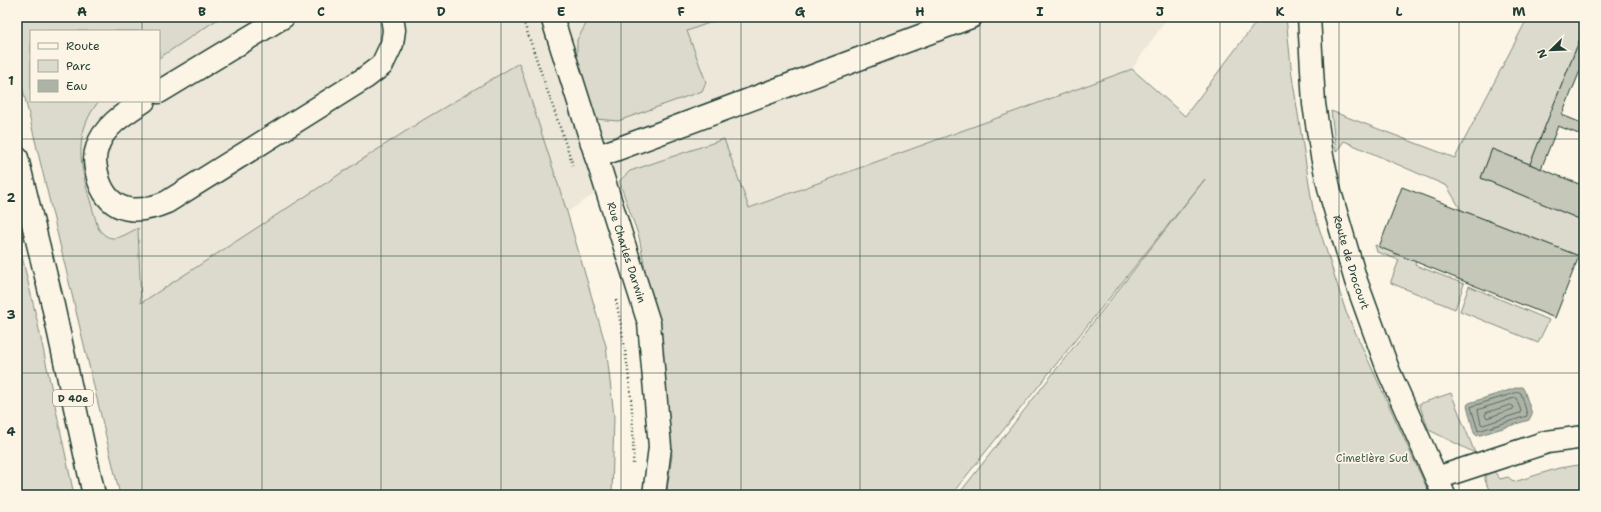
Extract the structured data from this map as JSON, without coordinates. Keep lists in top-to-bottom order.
{
  "streets": {
    "street": ["Rue Charles Darwin", "Route de Drocourt", "D 40e"]
  },
  "parks": ["Cimetière Sud"],
  "legend": ["Route", "Parc", "Eau"],
  "north": "bottom left",
  "grid": {
    "columns": [
      "A",
      "B",
      "C",
      "D",
      "E",
      "F",
      "G",
      "H",
      "I",
      "J",
      "K",
      "L",
      "M"
    ],
    "rows": [
      "1",
      "2",
      "3",
      "4"
    ]
  }
}
